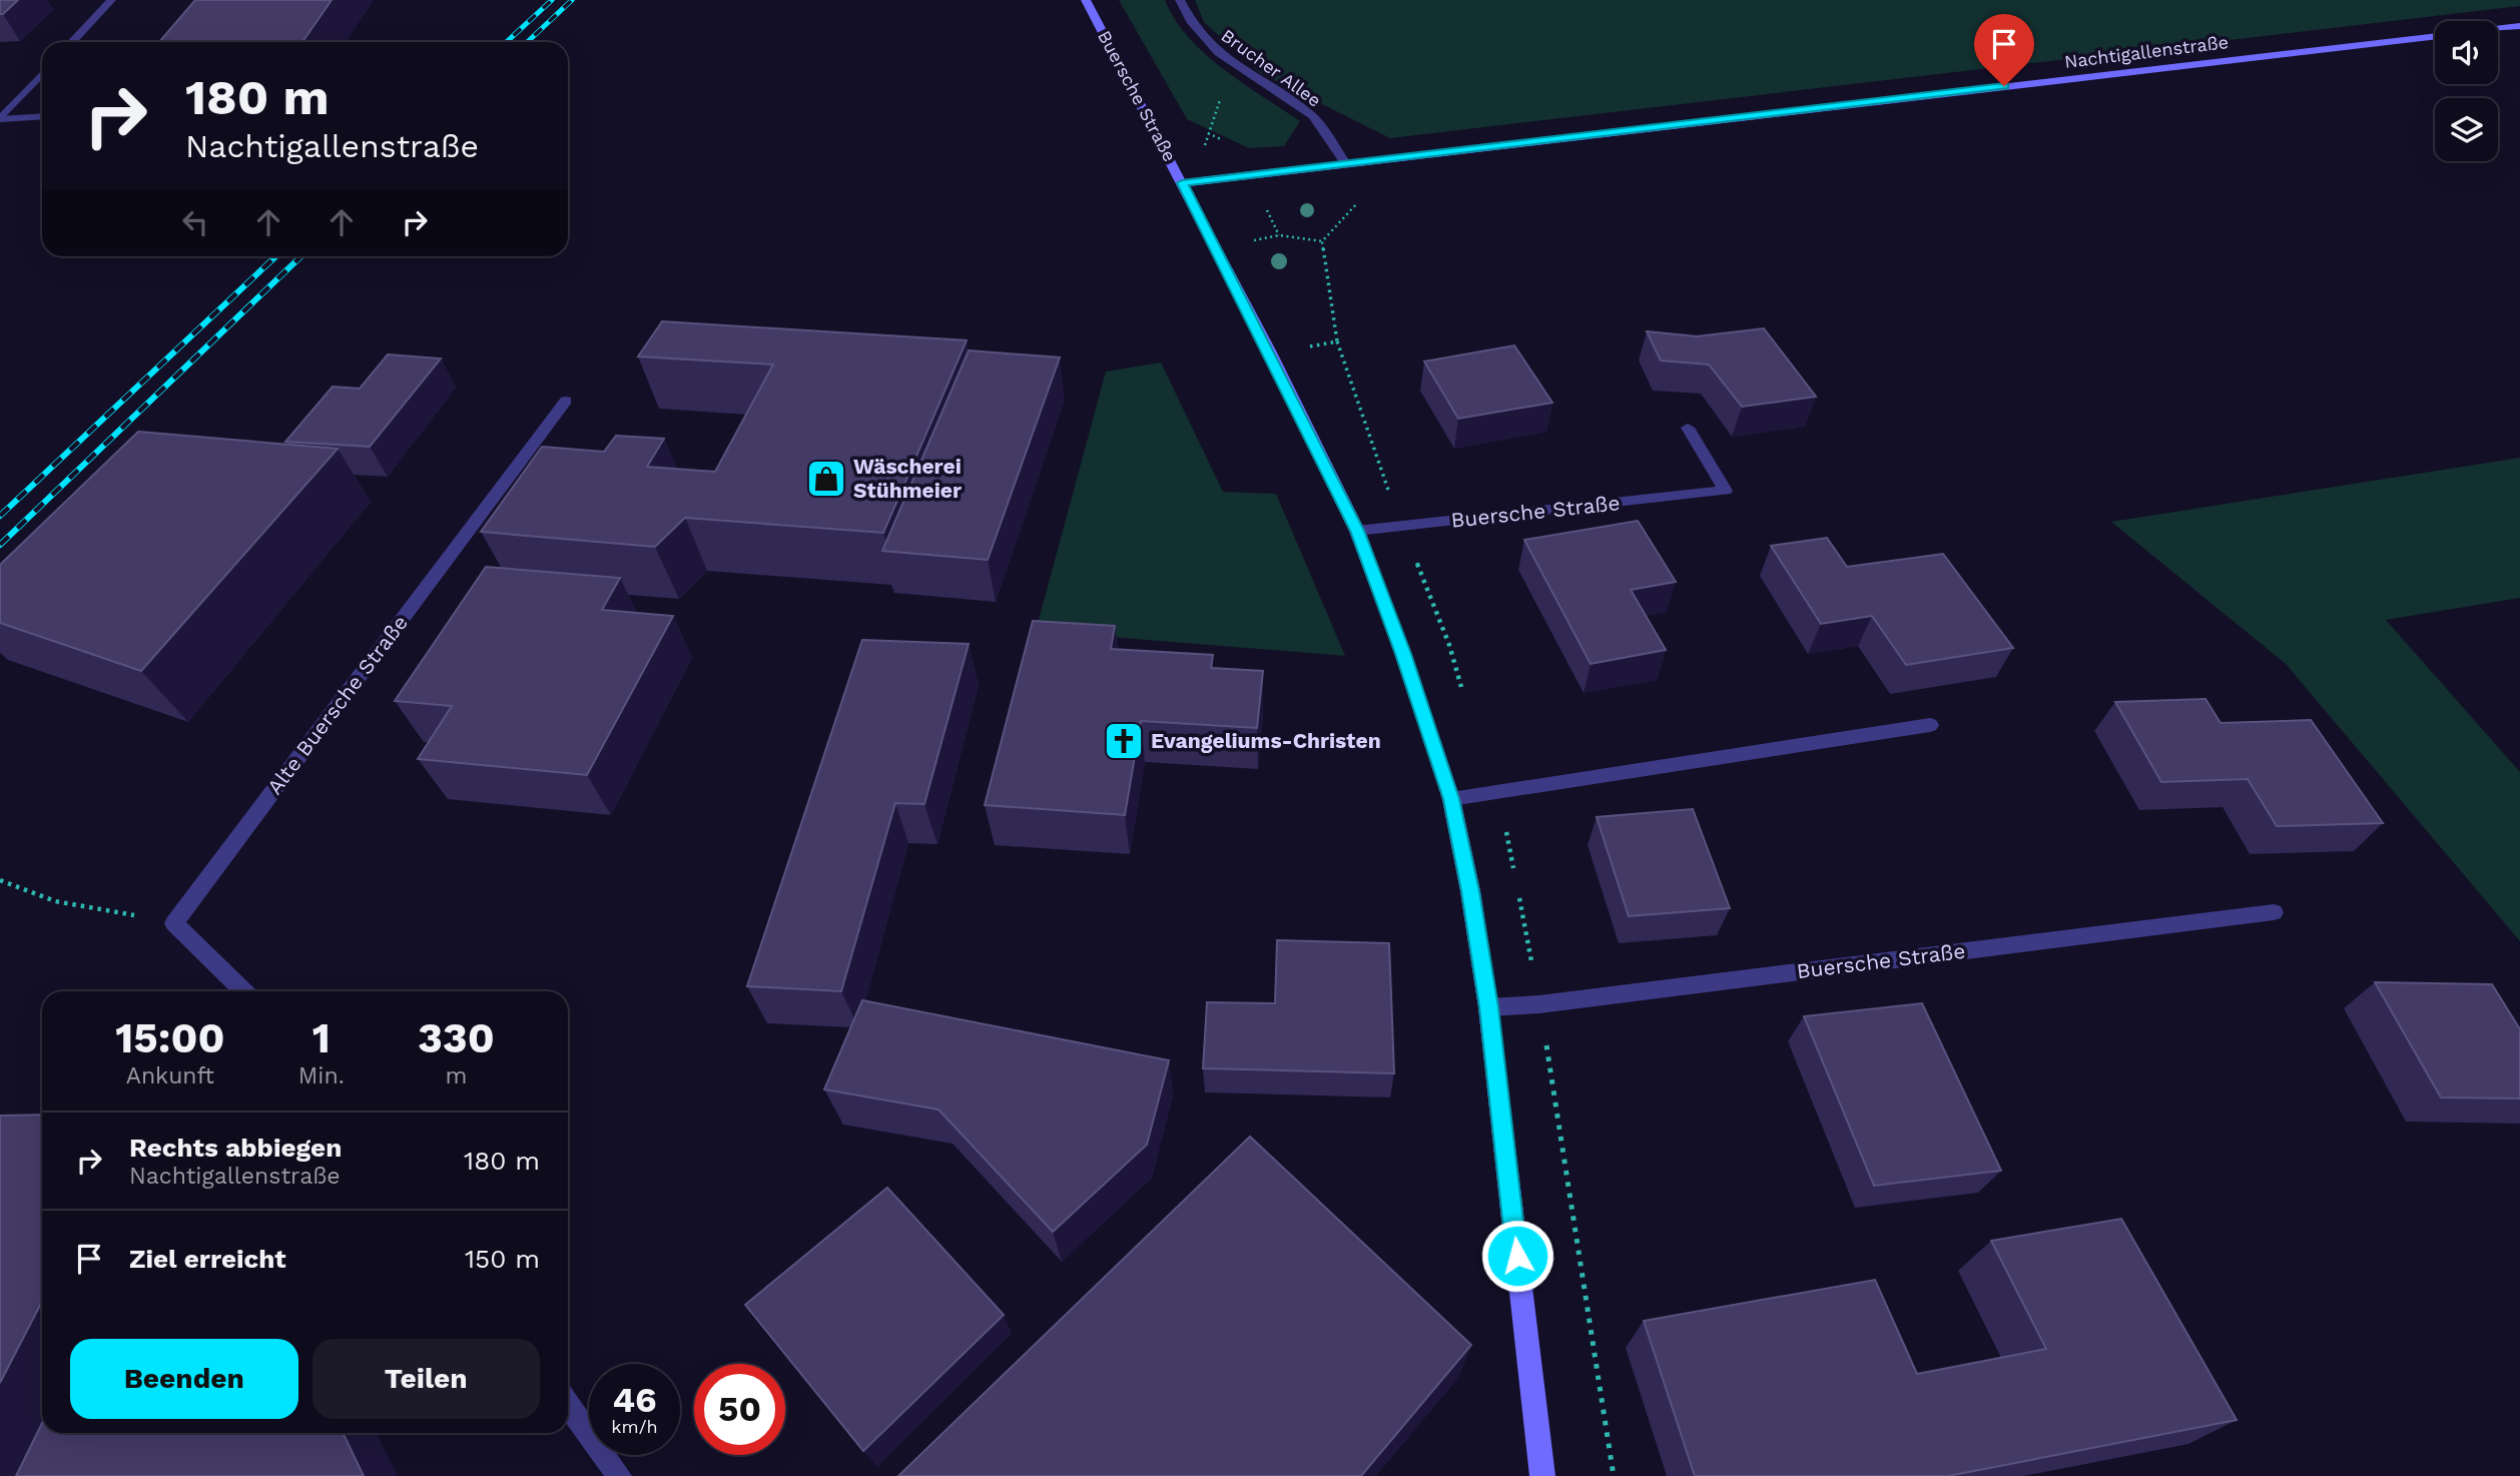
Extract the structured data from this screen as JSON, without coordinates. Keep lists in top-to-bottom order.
{
  "streets": {
    "main road": ["Nachtigallenstraße", "Buersche Straße"],
    "street": ["Brucher Allee", "Alte Buersche Straße"]
  },
  "crossings": [
    ["Nachtigallenstraße", "Brucher Allee"],
    ["Nachtigallenstraße", "Buersche Straße"]
  ],
  "places": {
    "shop": ["Wäscherei Stühmeier"],
    "church": ["Evangeliums-Christen"]
  },
  "page": {
    "turn": ["180 m", "Nachtigallenstraße"],
    "eta": [
      "15:00",
      "Ankunft",
      "1",
      "Min.",
      "330",
      "m"
    ],
    "list": [
      {
        "name": "Rechts abbiegen",
        "note": "Nachtigallenstraße",
        "value": "180 m"
      },
      {
        "name": "Ziel erreicht",
        "value": "150 m"
      }
    ],
    "buttons": ["Beenden", "Teilen"],
    "speed": "46 km/h",
    "limit": "50"
  }
}
